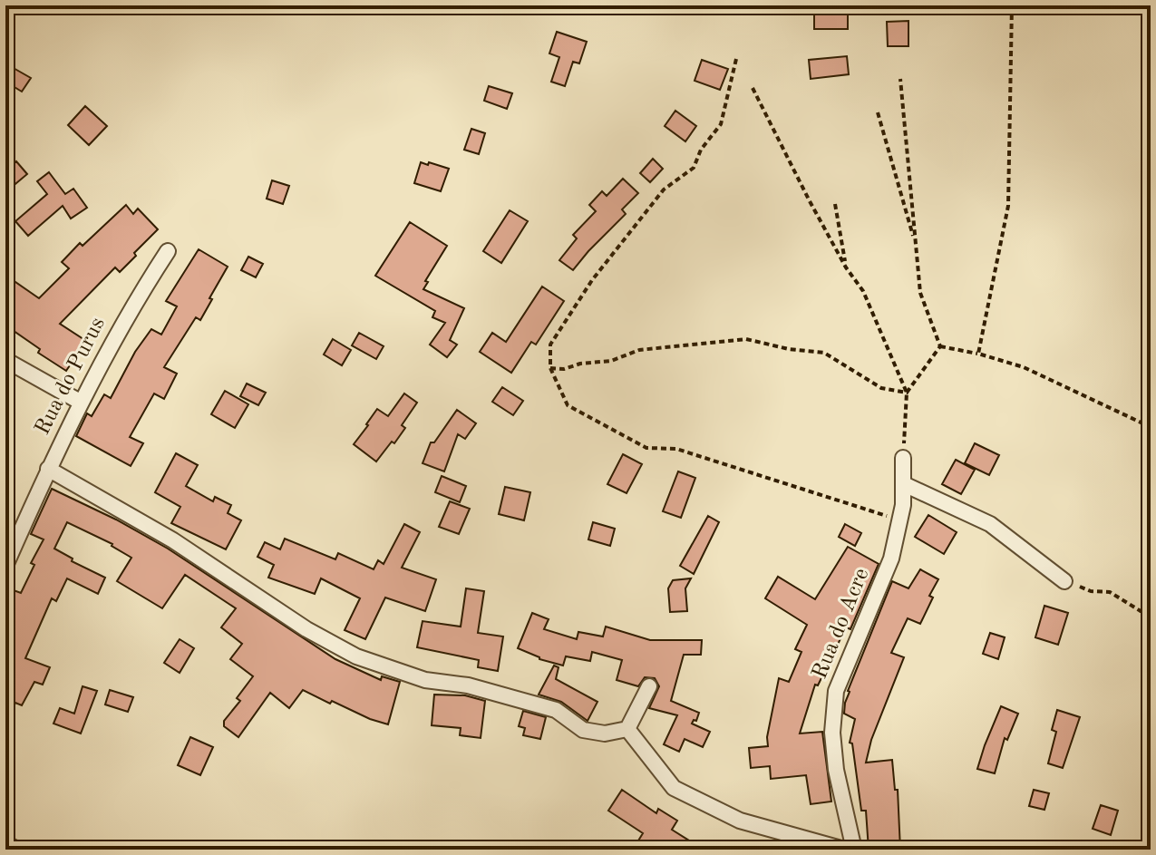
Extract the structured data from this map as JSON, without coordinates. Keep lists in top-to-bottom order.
{
  "streets": {
    "street": ["Rua do Purus", "Rua do Acre"]
  }
}
